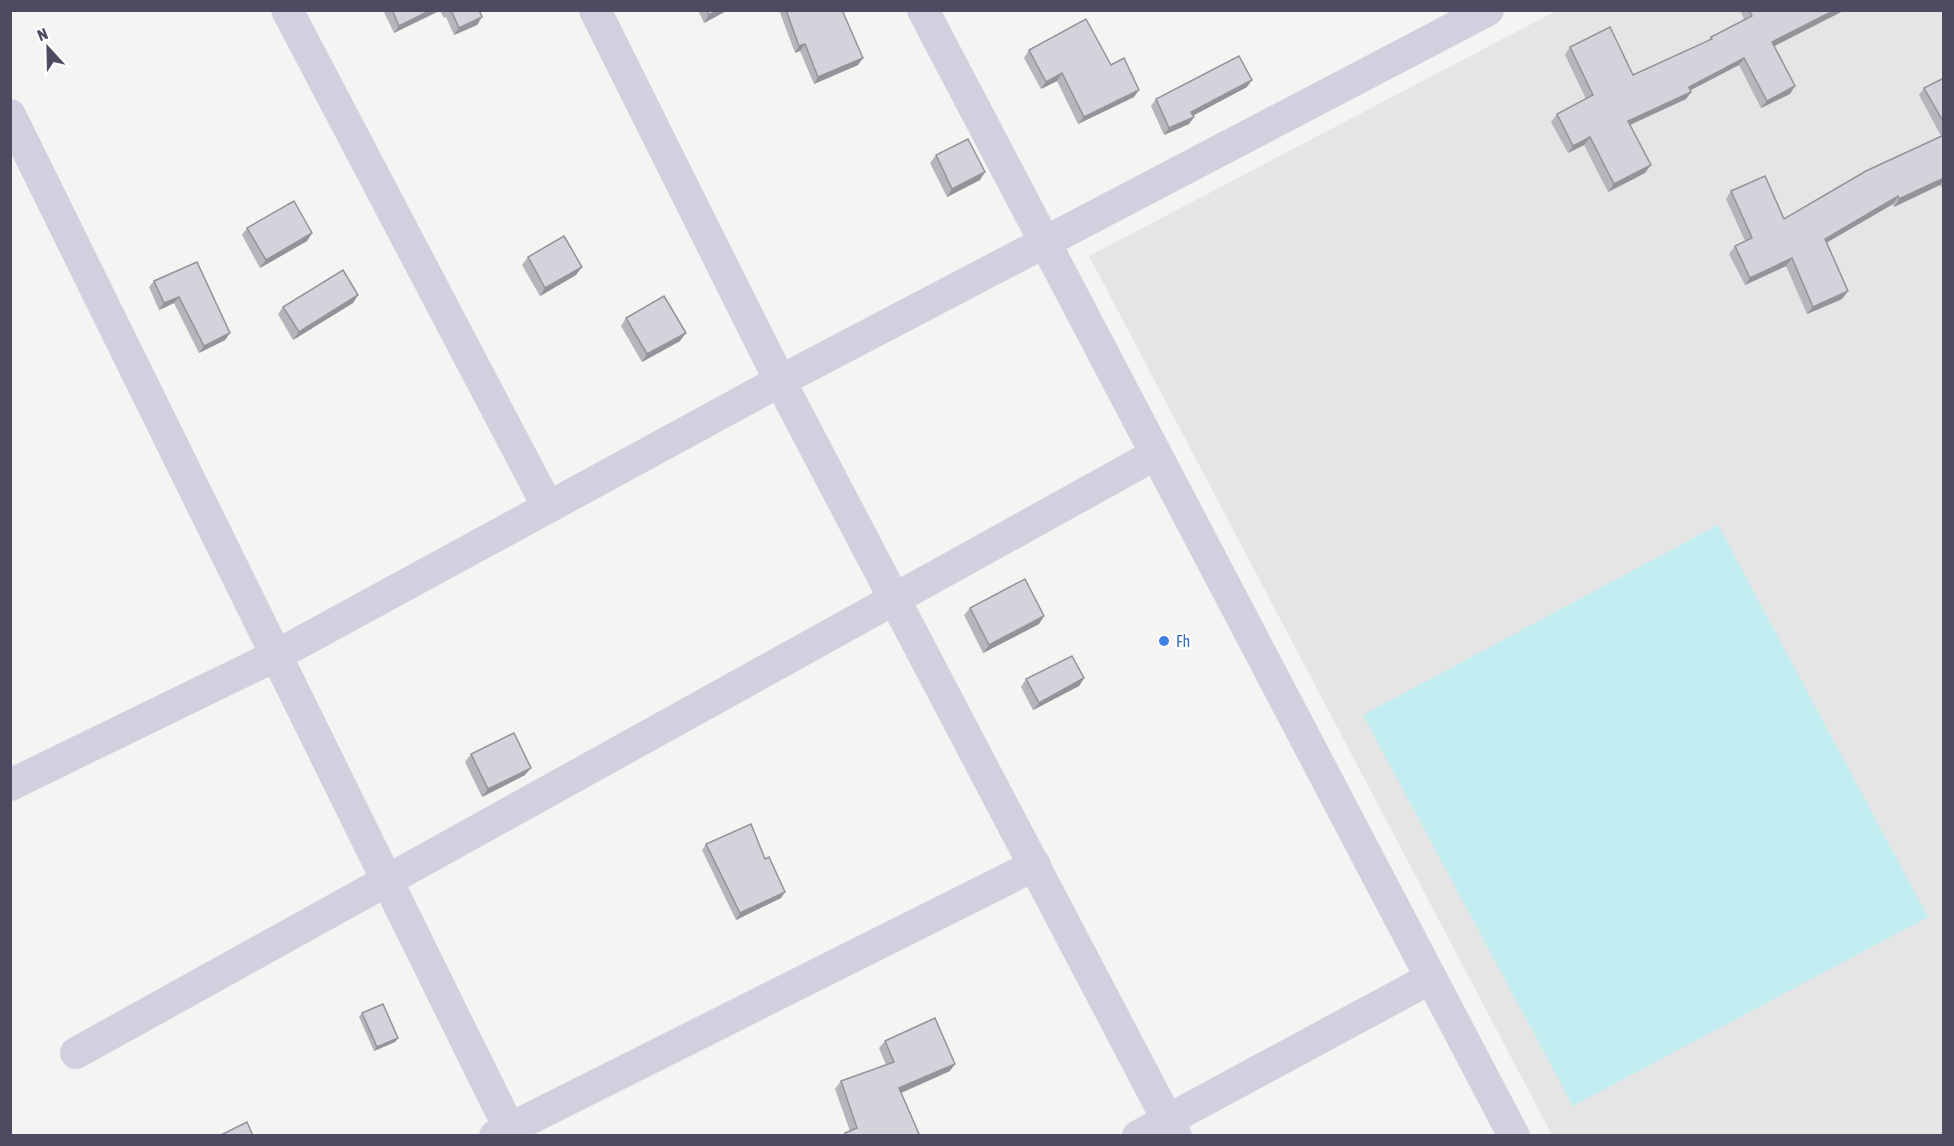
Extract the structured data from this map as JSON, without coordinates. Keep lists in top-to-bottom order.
{
  "places": ["Fh"],
  "north": "top"
}
